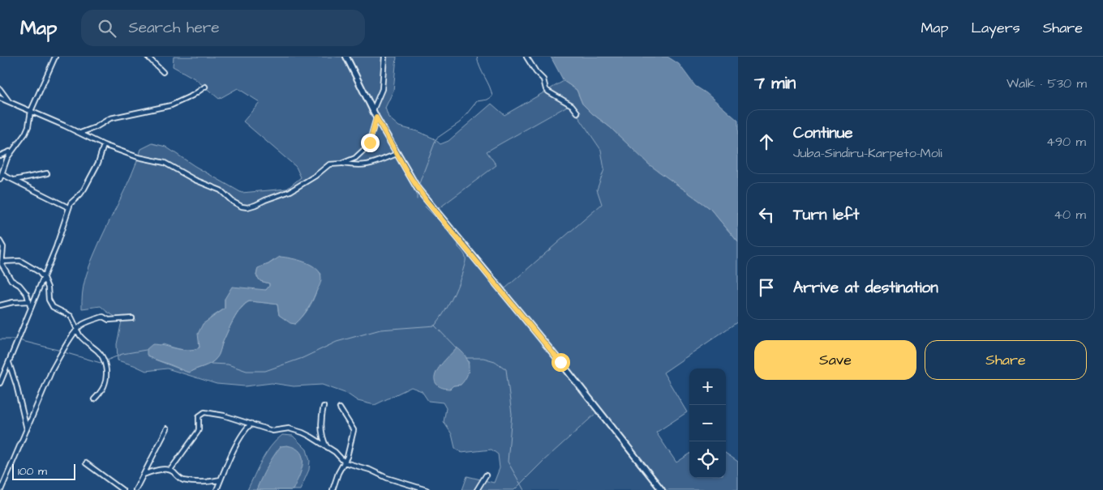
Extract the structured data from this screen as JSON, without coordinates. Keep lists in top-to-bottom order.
{
  "scale_bar": "100 m",
  "page": {
    "header": "Map",
    "search": "Search here",
    "nav": ["Map", "Layers", "Share"],
    "heading": ["7 min", "Walk · 530 m"],
    "list": [
      ["Continue", "Juba-Sindiru-Karpeto-Moli", "490 m"],
      ["Turn left", "40 m"],
      "Arrive at destination"
    ],
    "buttons": ["Save", "Share"],
    "map_buttons": ["+", "−"],
    "scale": "100 m"
  }
}
